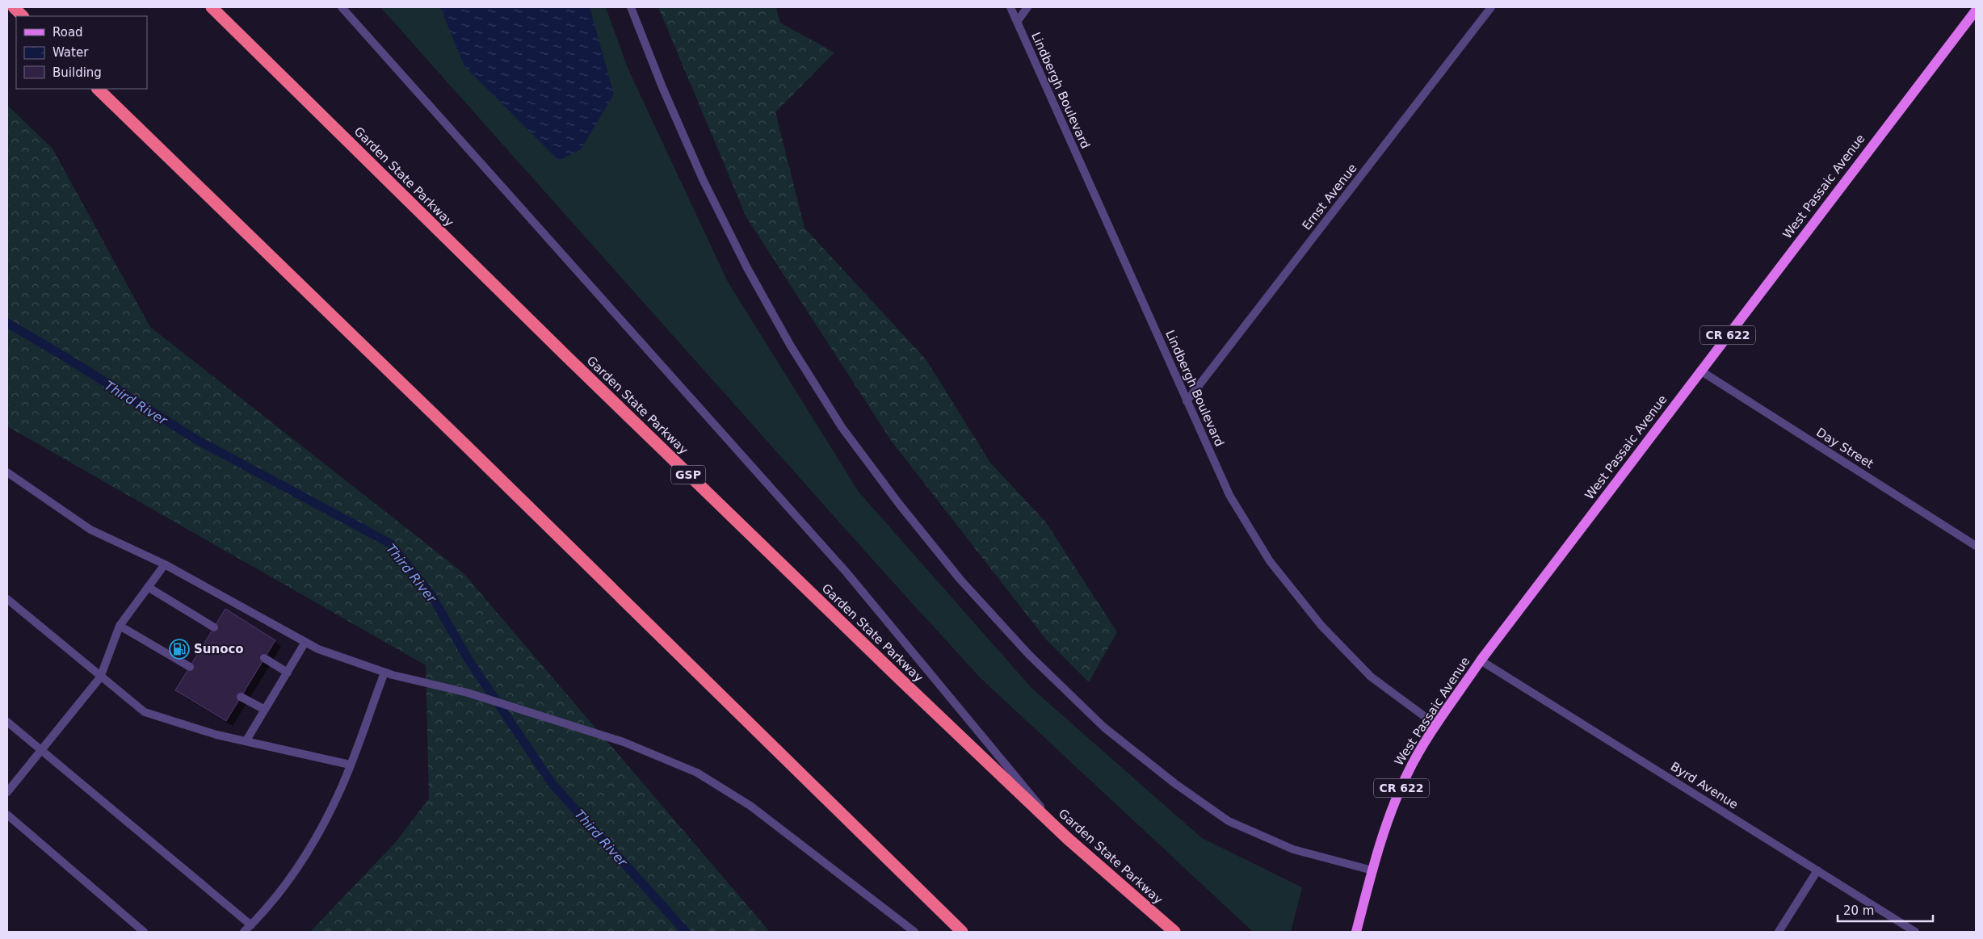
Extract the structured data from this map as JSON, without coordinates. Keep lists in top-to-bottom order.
{
  "streets": {
    "highway": ["Garden State Parkway", "GSP"],
    "main road": ["West Passaic Avenue", "CR 622"],
    "street": [
      "Lindbergh Boulevard",
      "Ernst Avenue",
      "Day Street",
      "Byrd Avenue"
    ]
  },
  "crossings": [
    ["Lindbergh Boulevard", "West Passaic Avenue"],
    ["Lindbergh Boulevard", "Ernst Avenue"],
    ["West Passaic Avenue", "Day Street"],
    ["West Passaic Avenue", "Byrd Avenue"]
  ],
  "water": ["Third River"],
  "places": {
    "fuel station": ["Sunoco"]
  },
  "legend": ["Road", "Water", "Building"],
  "scale_bar": "20 m"
}
